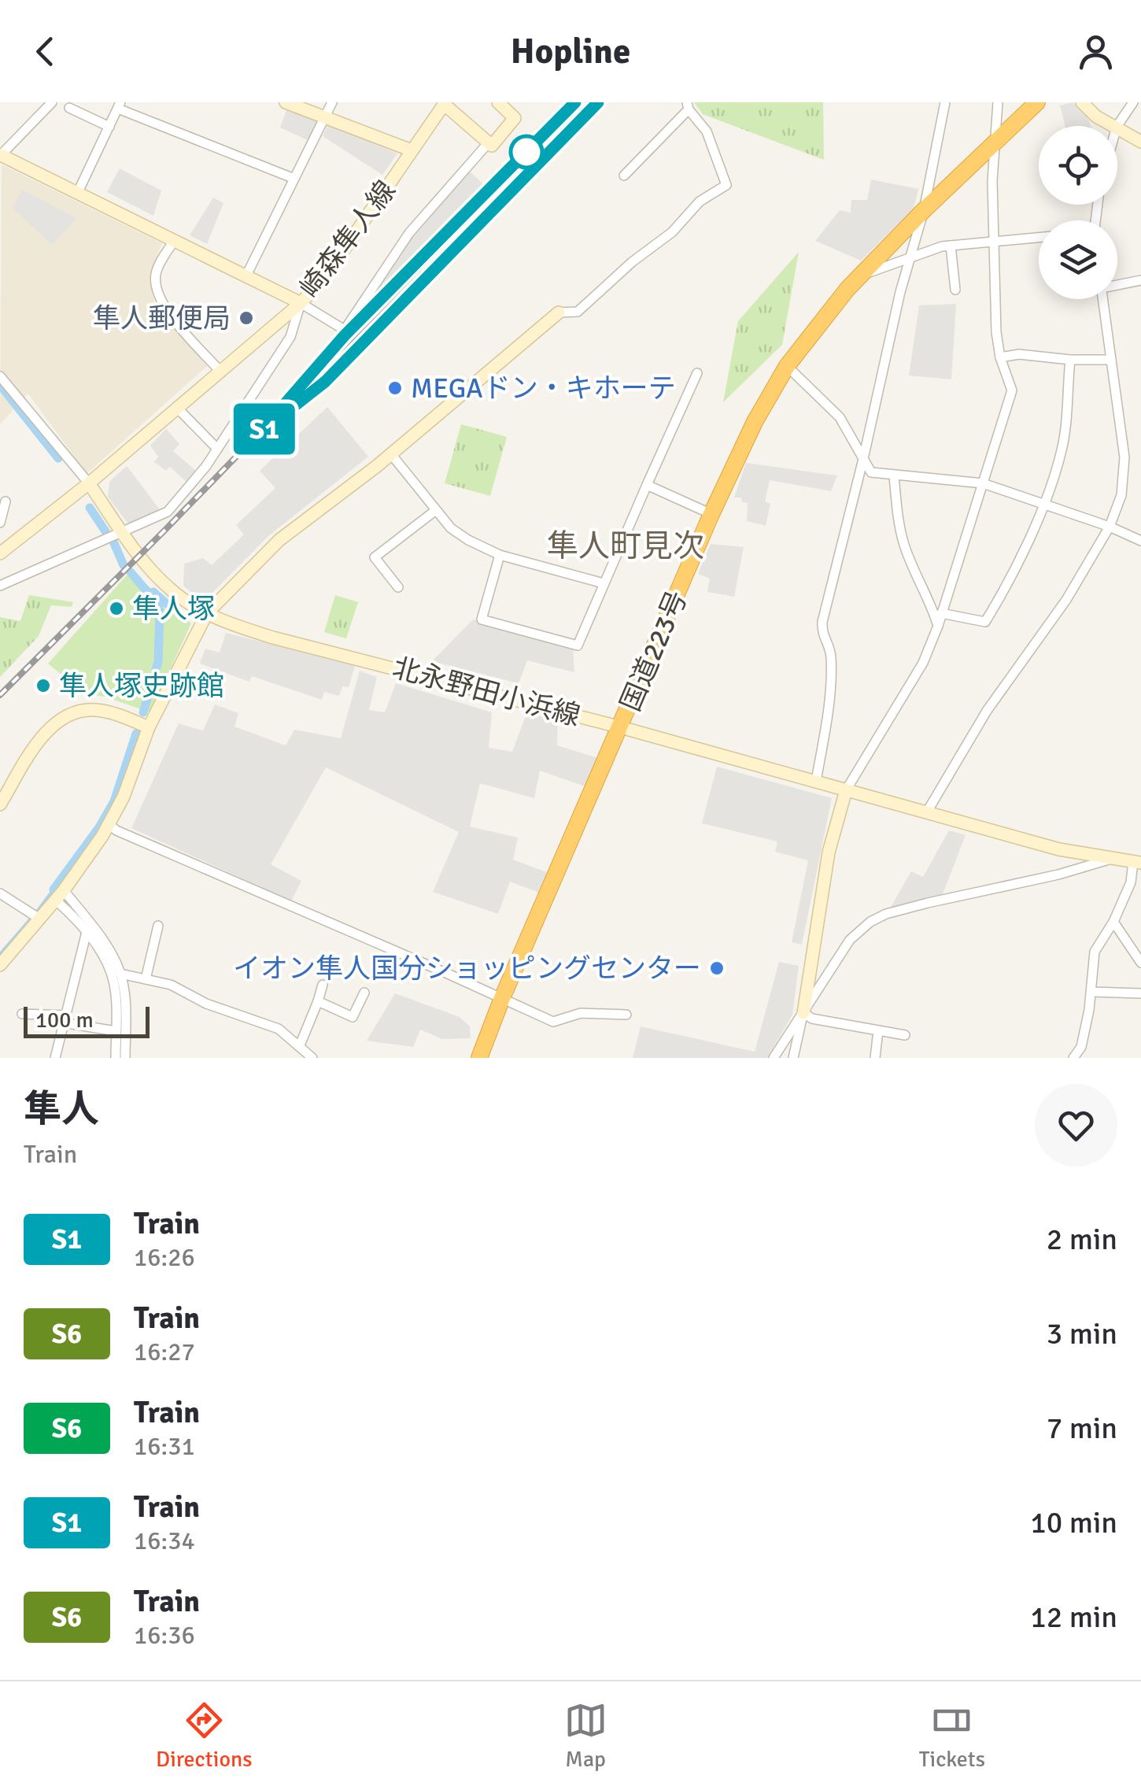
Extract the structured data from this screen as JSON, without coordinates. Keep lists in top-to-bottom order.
{
  "streets": {
    "highway": ["国道223号"],
    "main road": ["崎森隼人線", "北永野田小浜線"]
  },
  "crossings": [
    ["崎森隼人線", "北永野田小浜線"],
    ["国道223号", "北永野田小浜線"]
  ],
  "districts": ["隼人町見次"],
  "places": [
    "隼人郵便局",
    "MEGAドン・キホーテ",
    "隼人塚",
    "隼人塚史跡館",
    "イオン隼人国分ショッピングセンター"
  ],
  "scale_bar": "100 m",
  "page": {
    "header": "Hopline",
    "on_map": "S1",
    "scale": "100 m",
    "heading": ["隼人", "Train"],
    "list": [
      {
        "mark": "S1",
        "name": "Train",
        "note": "16:26",
        "value": "2 min"
      },
      {
        "mark": "S6",
        "name": "Train",
        "note": "16:27",
        "value": "3 min"
      },
      {
        "mark": "S6",
        "name": "Train",
        "note": "16:31",
        "value": "7 min"
      },
      {
        "mark": "S1",
        "name": "Train",
        "note": "16:34",
        "value": "10 min"
      },
      {
        "mark": "S6",
        "name": "Train",
        "note": "16:36",
        "value": "12 min"
      }
    ],
    "tabs": ["Directions", "Map", "Tickets"]
  }
}
